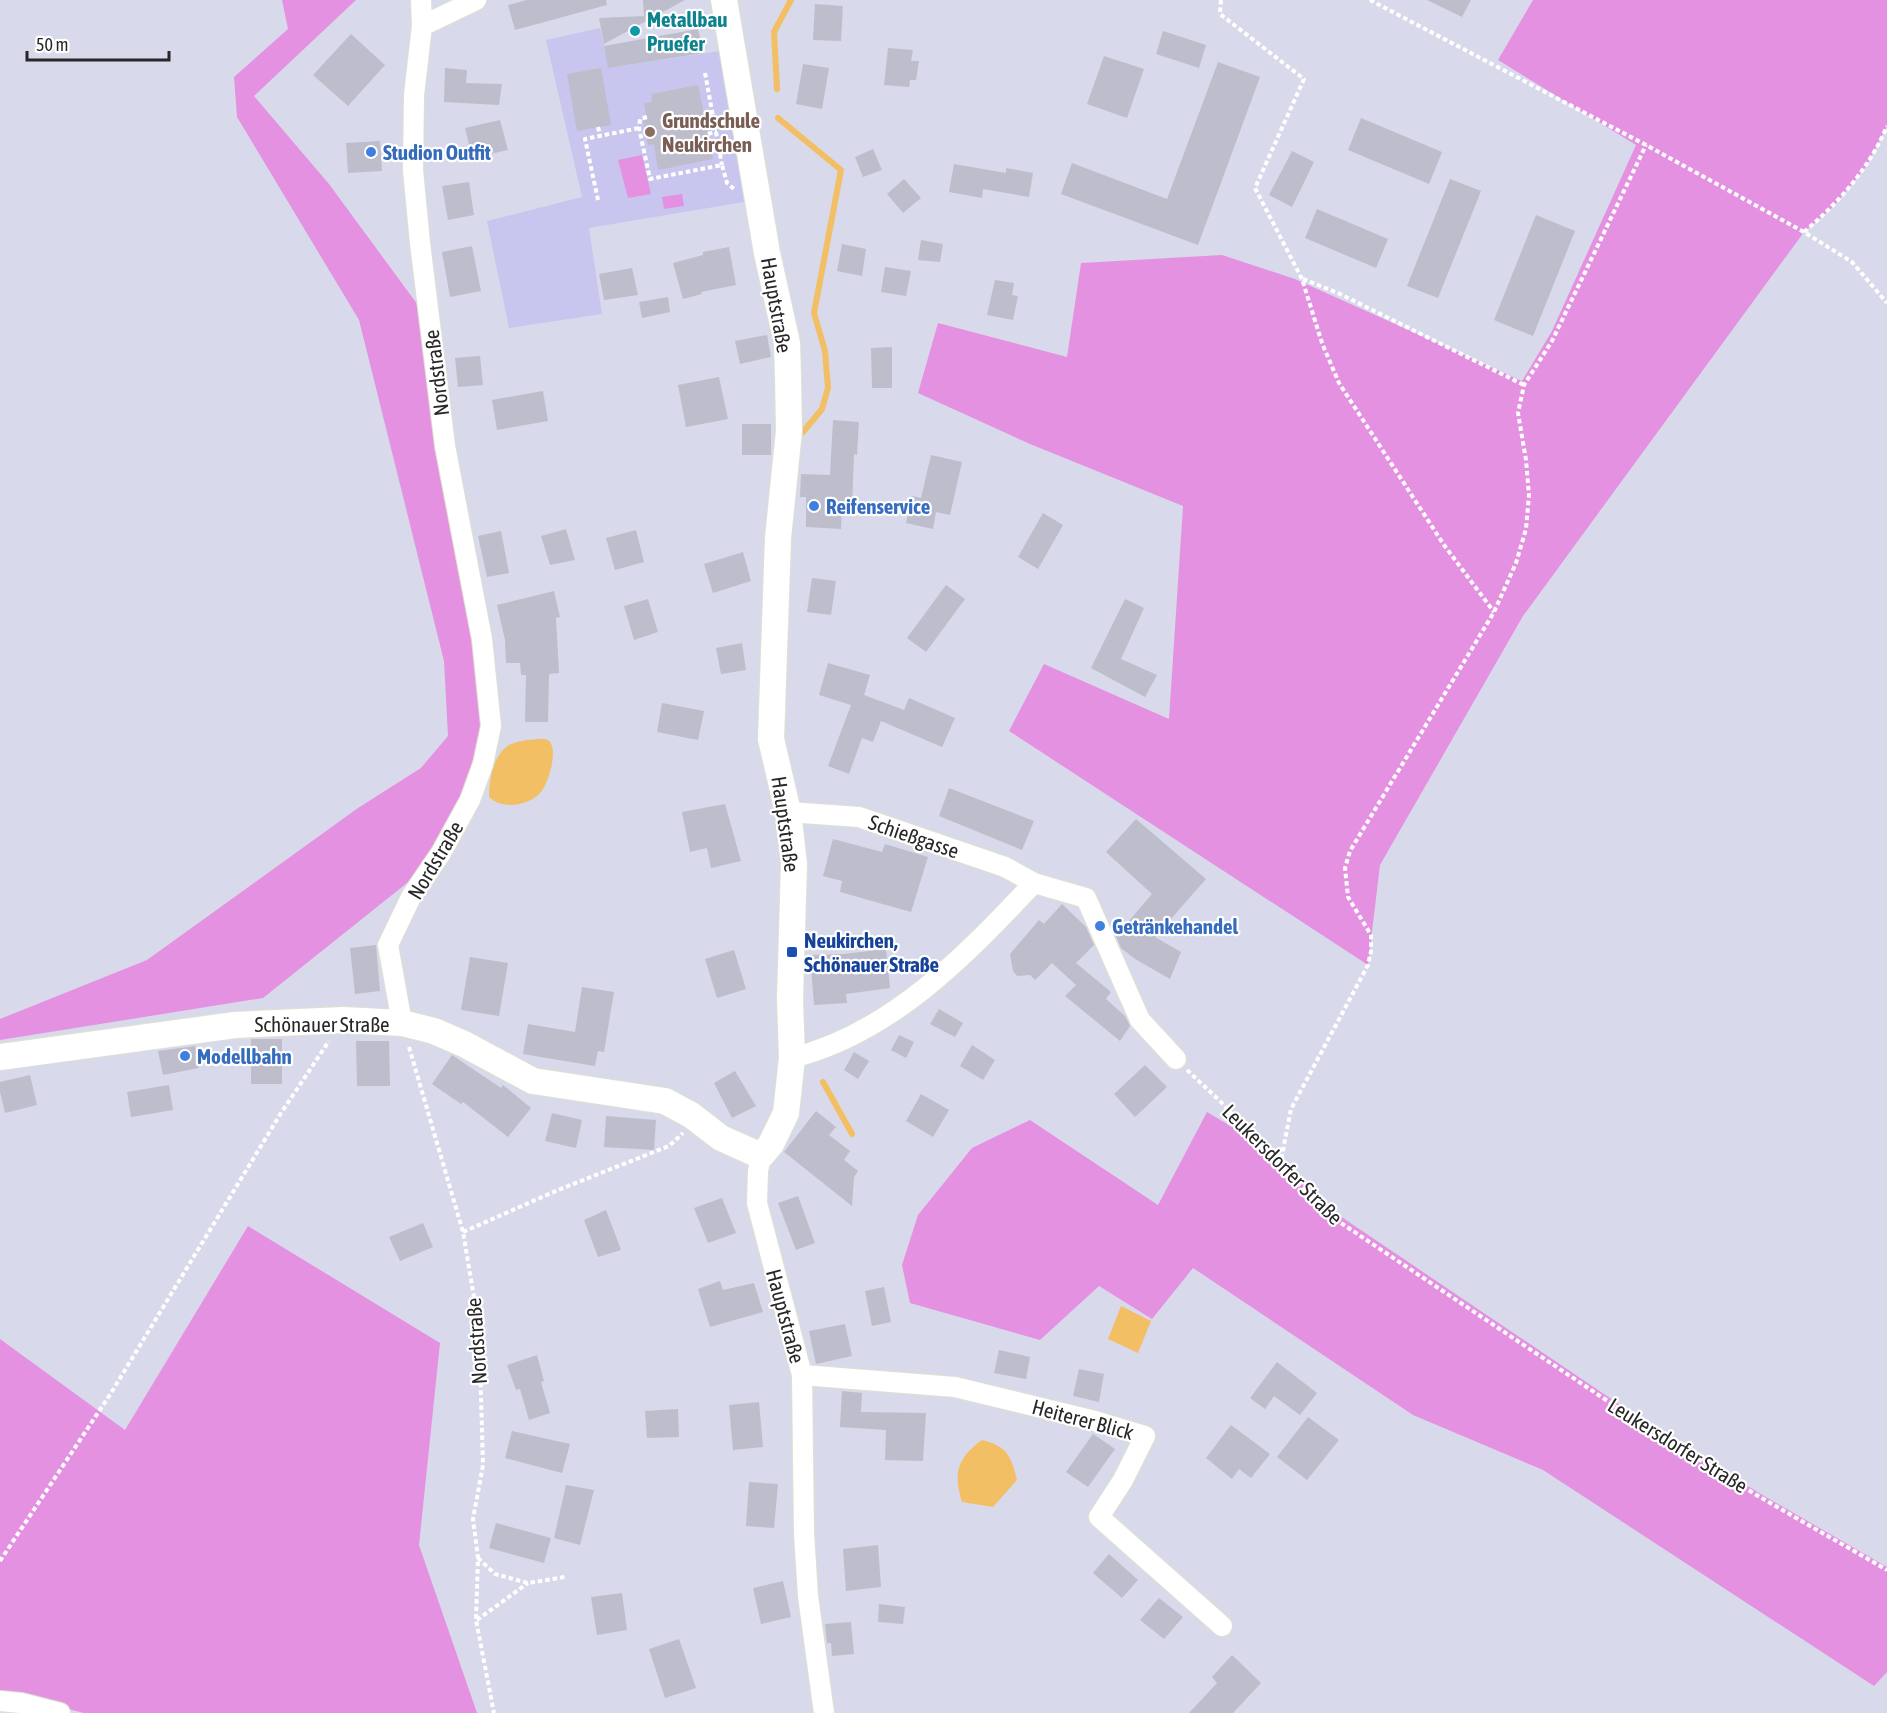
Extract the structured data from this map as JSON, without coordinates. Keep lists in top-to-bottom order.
{
  "streets": {
    "street": [
      "Hauptstraße",
      "Nordstraße",
      "Schießgasse",
      "Schönauer Straße",
      "Heiterer Blick"
    ],
    "path": ["Leukersdorfer Straße"]
  },
  "crossings": [
    ["Hauptstraße", "Schießgasse"],
    ["Hauptstraße", "Schönauer Straße"],
    ["Hauptstraße", "Heiterer Blick"],
    ["Nordstraße", "Schönauer Straße"]
  ],
  "places": {
    "other": [
      "Metallbau Pruefer",
      "Grundschule Neukirchen",
      "Studion Outfit",
      "Reifenservice",
      "Getränkehandel",
      "Modellbahn"
    ],
    "transit": ["Neukirchen, Schönauer Straße"]
  },
  "scale_bar": "50 m"
}
